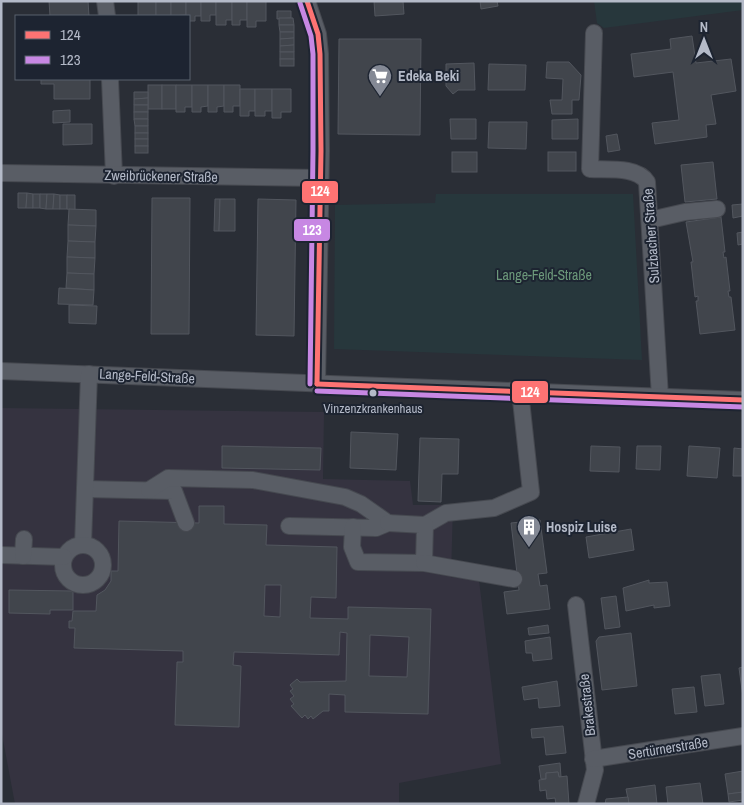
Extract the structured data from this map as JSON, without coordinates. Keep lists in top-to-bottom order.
{
  "streets": {
    "street": [
      "Zweibrückener Straße",
      "Sulzbacher Straße",
      "Lange-Feld-Straße",
      "Brakestraße",
      "Sertürnerstraße"
    ]
  },
  "crossings": [
    ["Sulzbacher Straße", "Lange-Feld-Straße"],
    ["Brakestraße", "Sertürnerstraße"]
  ],
  "parks": ["Lange-Feld-Straße"],
  "places": {
    "supermarket": ["Edeka Beki"],
    "other": ["Vinzenzkrankenhaus"],
    "building": ["Hospiz Luise"]
  },
  "lines": ["transit line 124", "transit line 123"],
  "legend": ["124", "123"],
  "north": "top"
}
